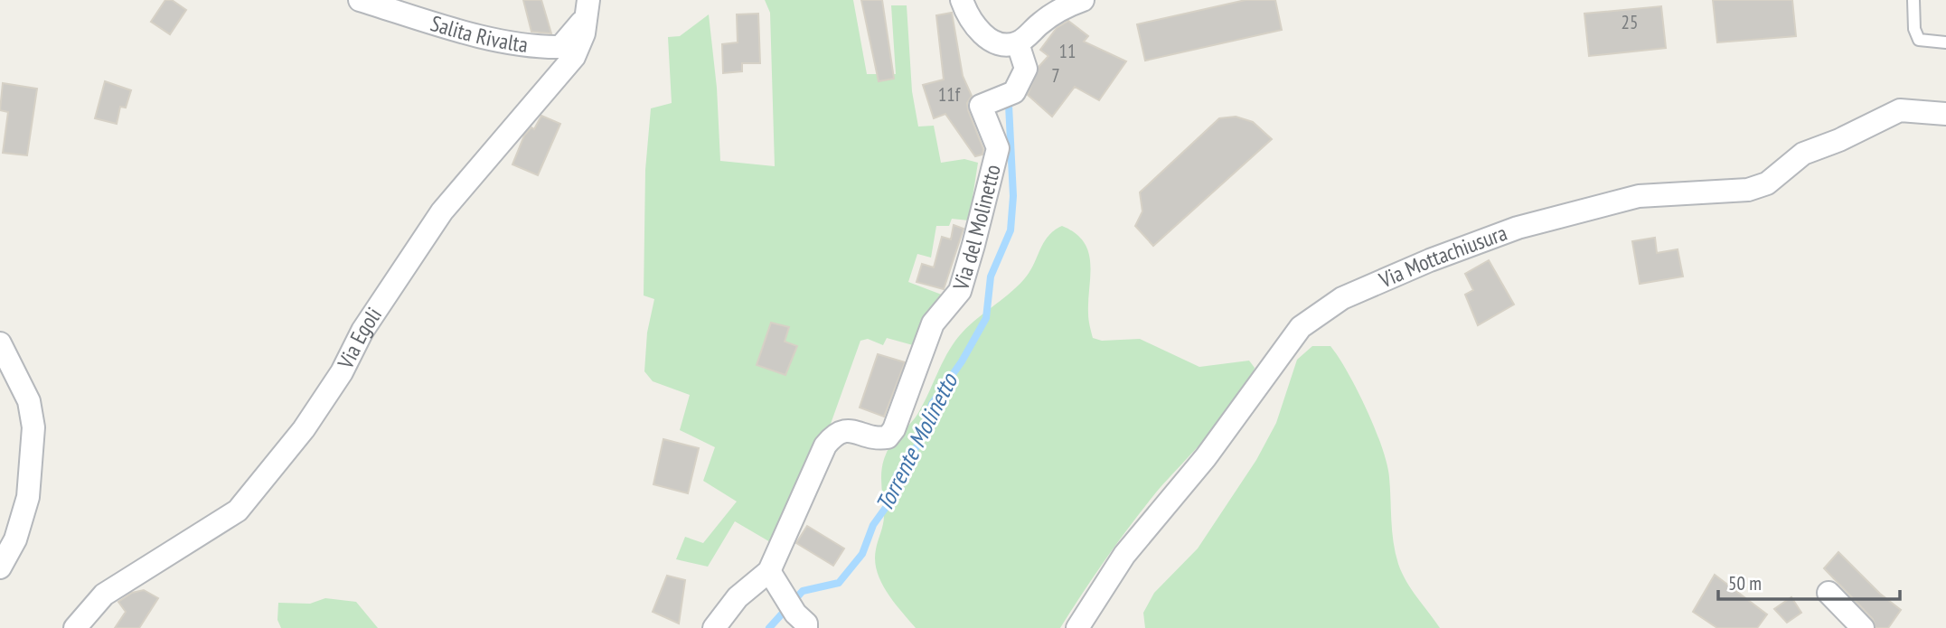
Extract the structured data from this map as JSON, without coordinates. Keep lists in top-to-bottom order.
{
  "streets": {
    "street": [
      "Salita Rivalta",
      "Via del Molinetto",
      "Via Mottachiusura",
      "Via Egoli"
    ]
  },
  "crossings": [
    ["Salita Rivalta", "Via Egoli"]
  ],
  "water": ["Torrente Molinetto"],
  "house_numbers": [
    "25",
    "11",
    "7",
    "11f"
  ],
  "scale_bar": "50 m"
}
